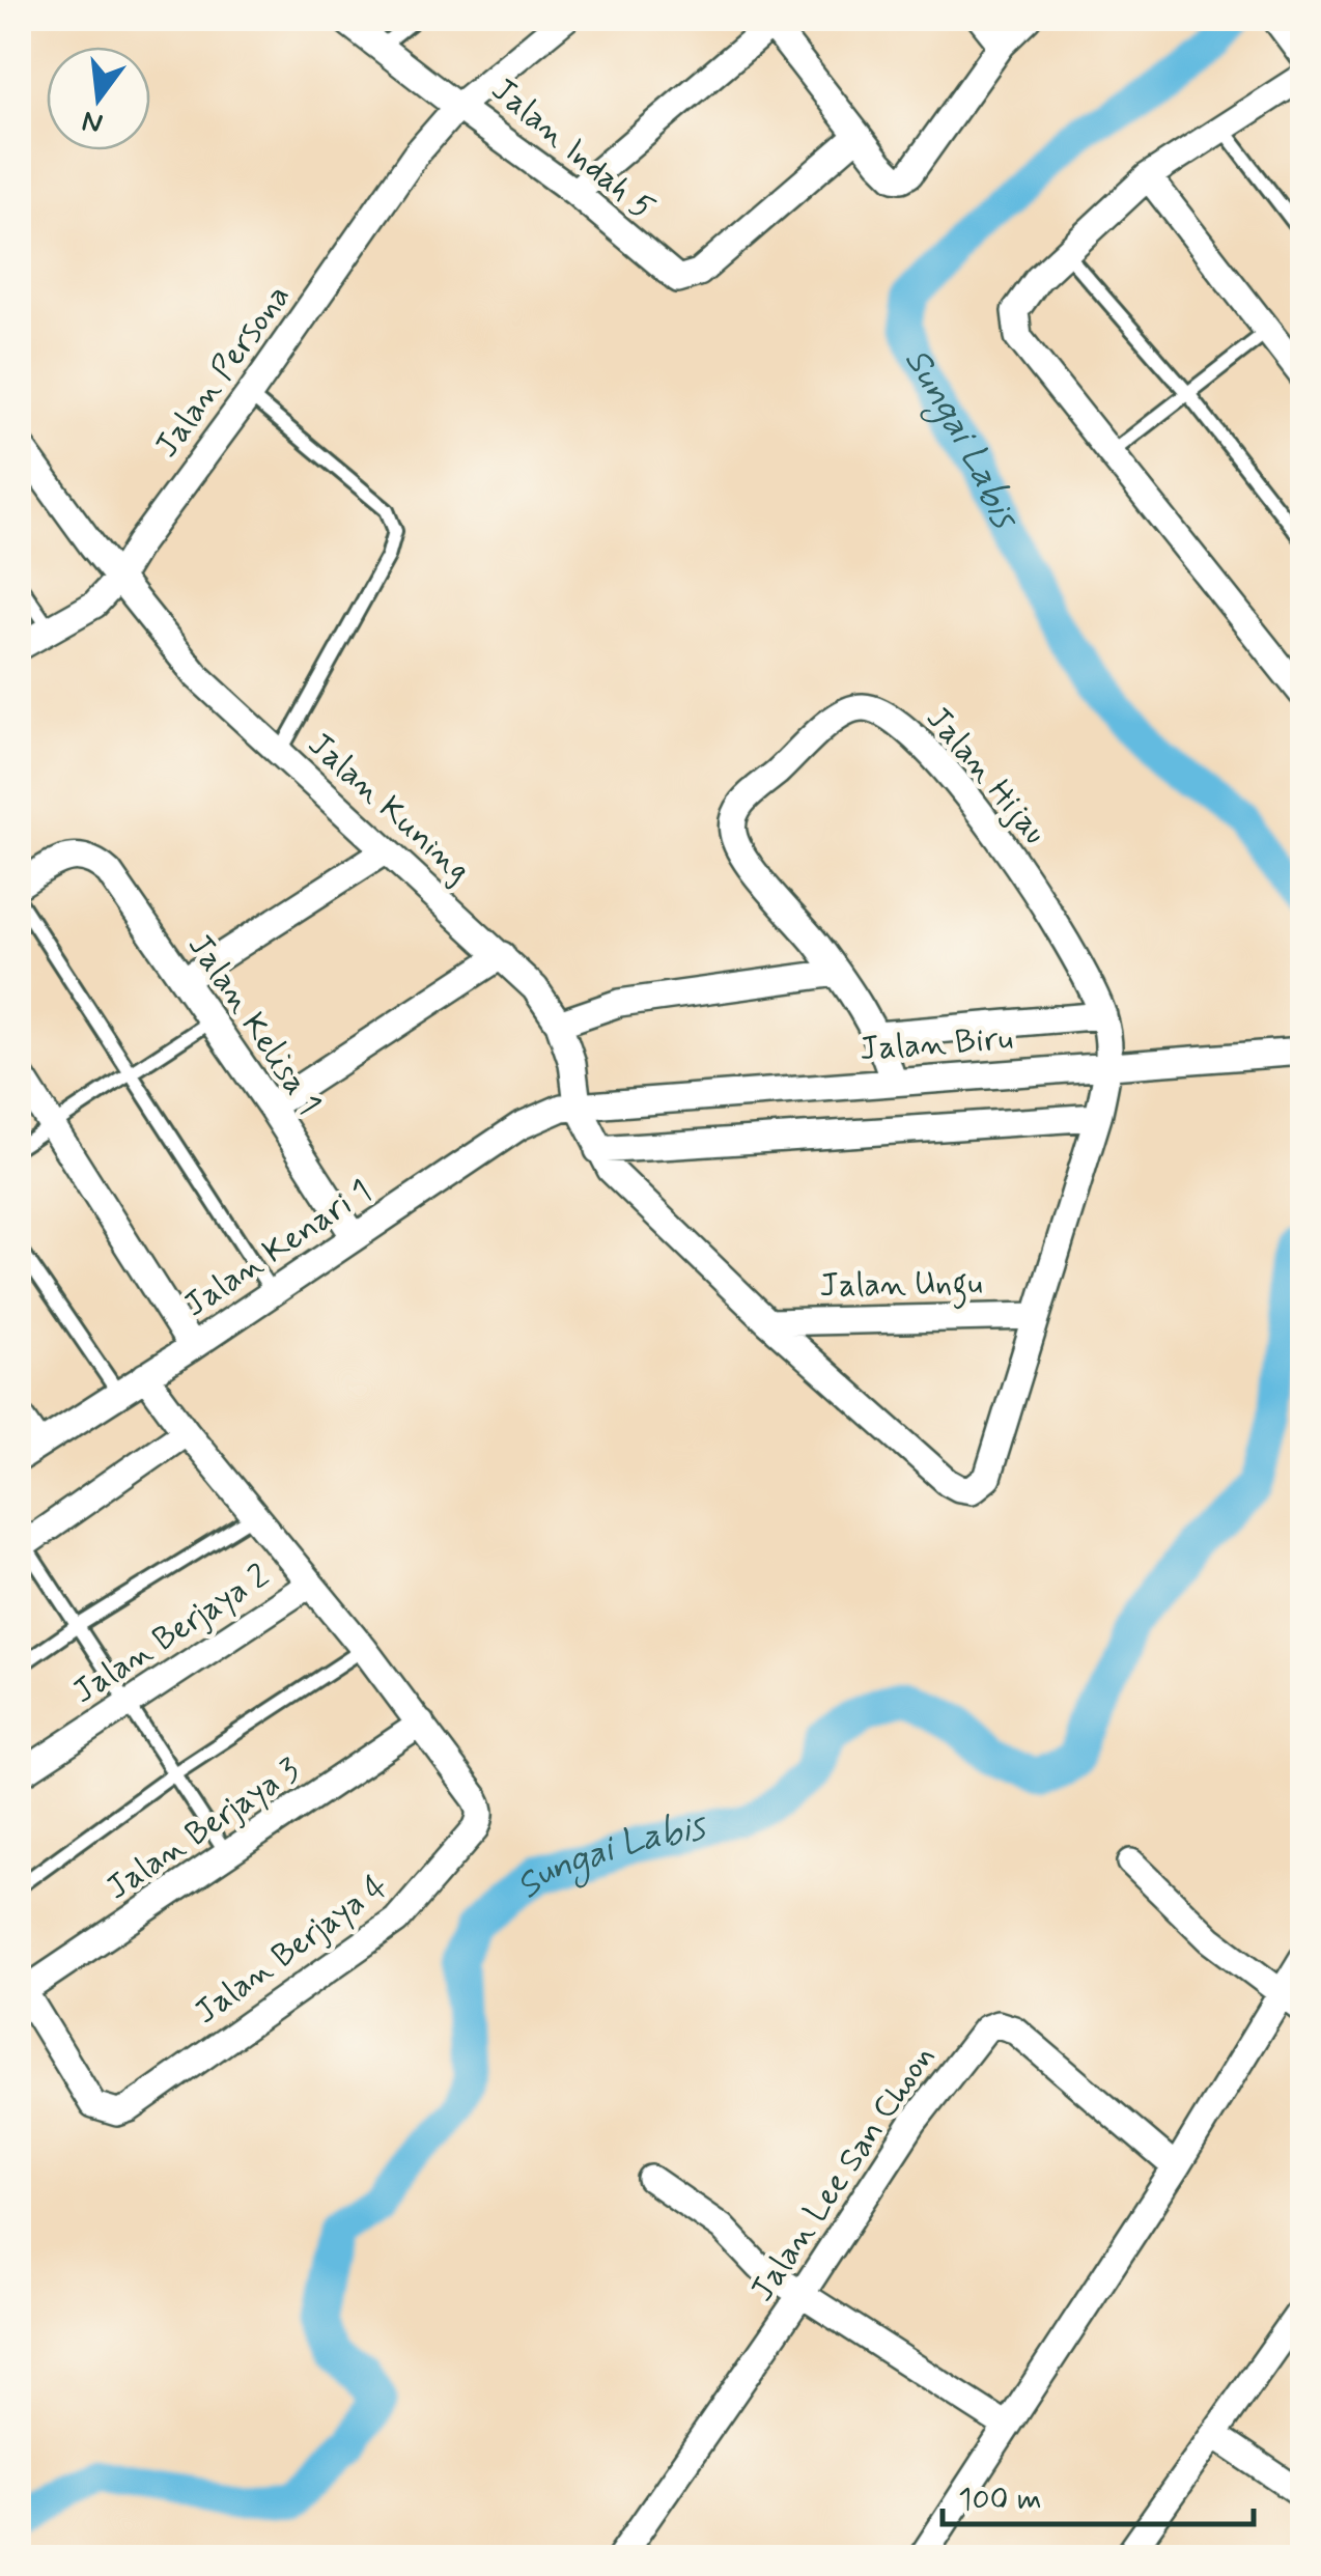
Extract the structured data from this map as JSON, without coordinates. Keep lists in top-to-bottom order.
{
  "streets": {
    "street": [
      "Jalan Indah 5",
      "Jalan Persona",
      "Jalan Hijau",
      "Jalan Kuning",
      "Jalan Kelisa 1",
      "Jalan Biru",
      "Jalan Kenari 1",
      "Jalan Ungu",
      "Jalan Berjaya 2",
      "Jalan Berjaya 3",
      "Jalan Berjaya 4",
      "Jalan Lee San Choon"
    ]
  },
  "crossings": [
    ["Jalan Indah 5", "Jalan Persona"],
    ["Jalan Persona", "Jalan Kuning"],
    ["Jalan Hijau", "Jalan Kuning"],
    ["Jalan Hijau", "Jalan Biru"],
    ["Jalan Hijau", "Jalan Ungu"],
    ["Jalan Kuning", "Jalan Biru"],
    ["Jalan Kuning", "Jalan Kenari 1"],
    ["Jalan Kuning", "Jalan Ungu"],
    ["Jalan Kelisa 1", "Jalan Kenari 1"],
    ["Jalan Biru", "Jalan Kenari 1"],
    ["Jalan Berjaya 3", "Jalan Berjaya 4"]
  ],
  "water": ["Sungai Labis"],
  "scale_bar": "100 m",
  "north": "bottom"
}
